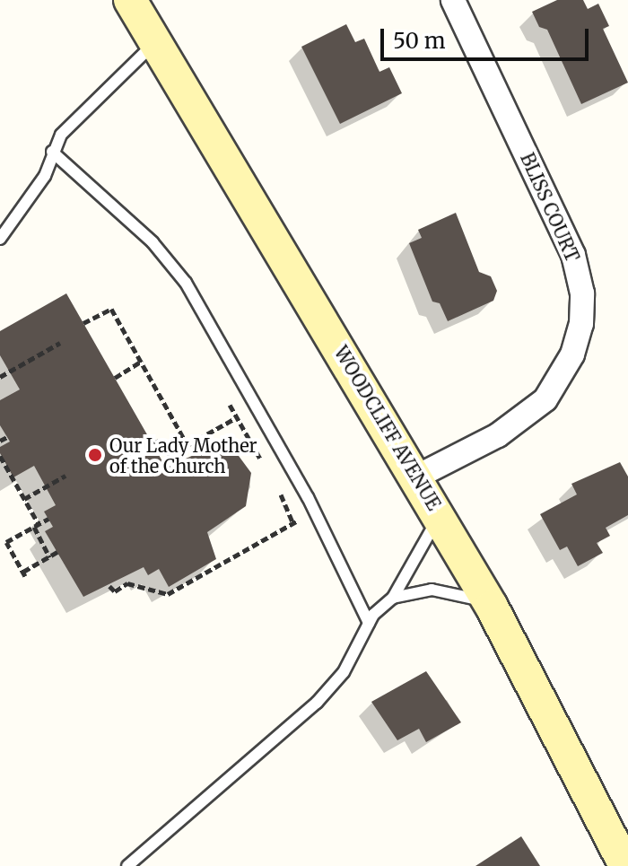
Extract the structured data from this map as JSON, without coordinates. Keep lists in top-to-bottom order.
{
  "streets": {
    "main road": ["WOODCLIFF AVENUE"],
    "street": ["BLISS COURT"]
  },
  "crossings": [
    ["BLISS COURT", "WOODCLIFF AVENUE"]
  ],
  "places": ["Our Lady Mother of the Church"],
  "scale_bar": "50 m"
}
